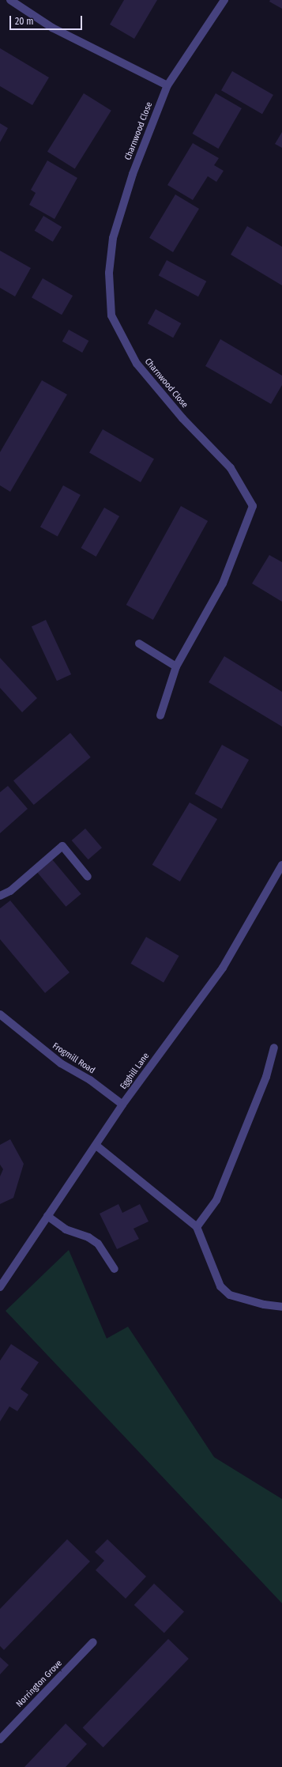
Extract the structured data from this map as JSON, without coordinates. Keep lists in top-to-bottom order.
{
  "streets": {
    "street": [
      "Charnwood Close",
      "Frogmill Road",
      "Egghill Lane",
      "Norrington Grove"
    ]
  },
  "crossings": [
    ["Frogmill Road", "Egghill Lane"]
  ],
  "scale_bar": "20 m"
}
